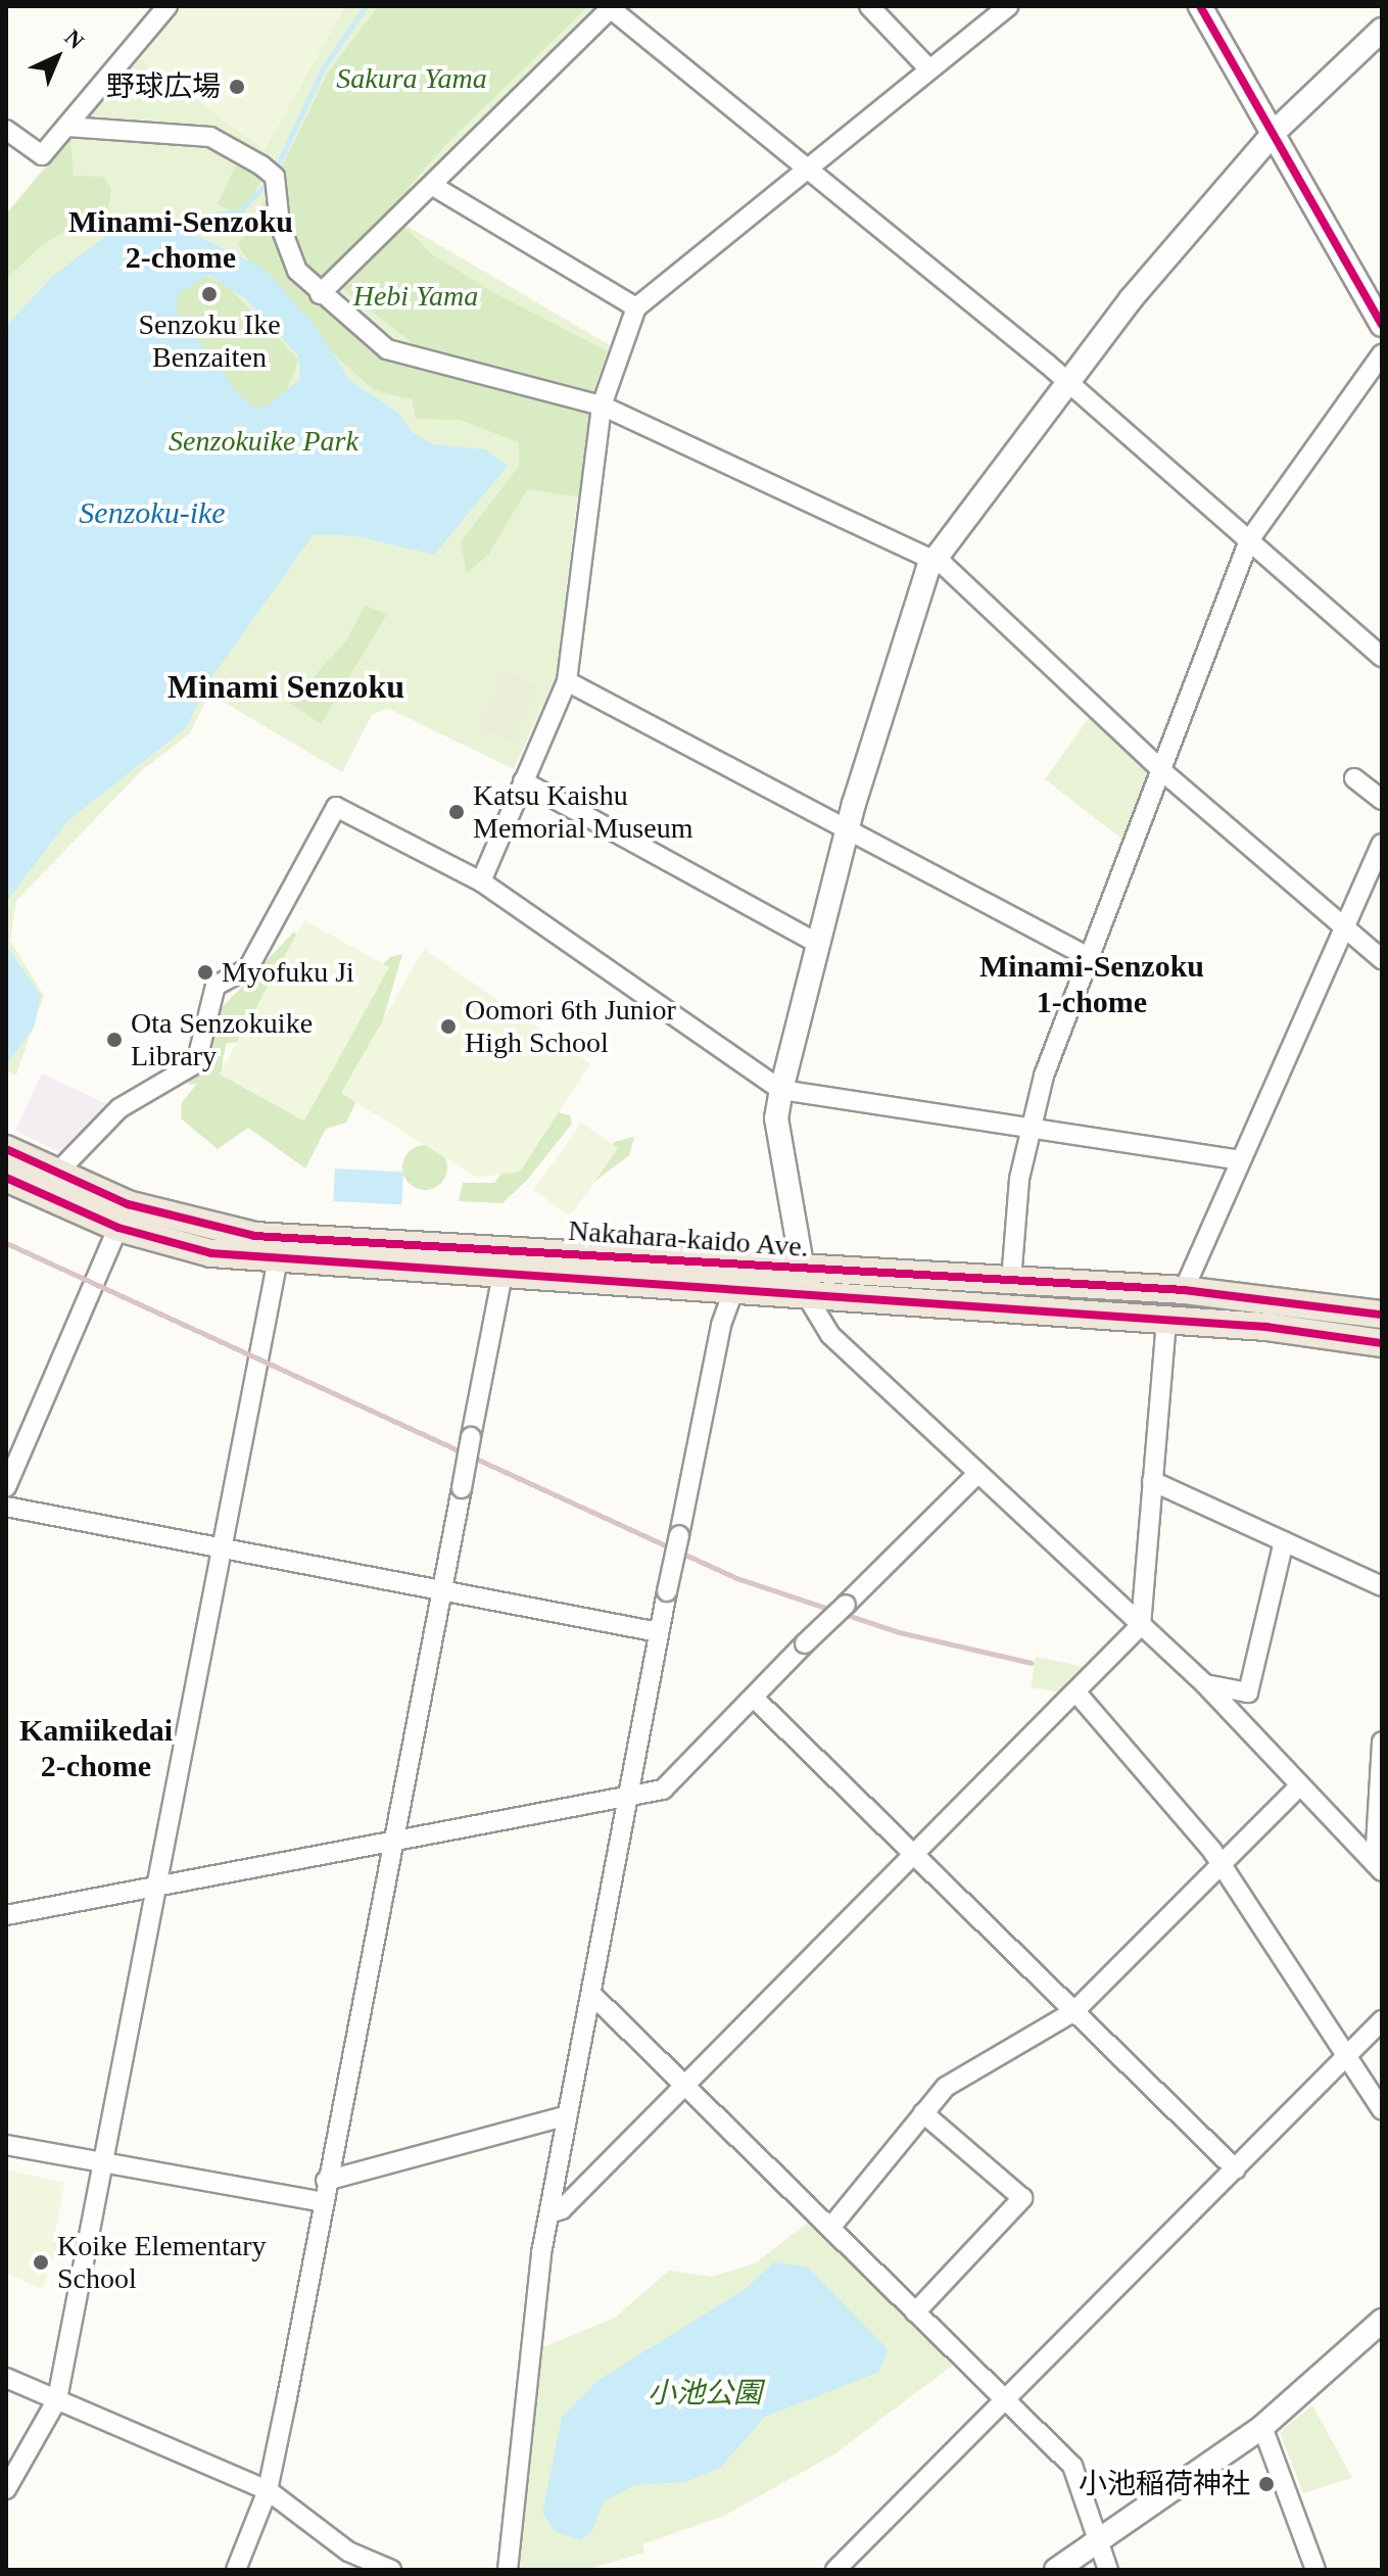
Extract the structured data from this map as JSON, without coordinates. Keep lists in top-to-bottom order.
{
  "streets": {
    "main road": ["Nakahara-kaido Ave."]
  },
  "districts": [
    "Minami-Senzoku 2-chome",
    "Minami Senzoku",
    "Minami-Senzoku 1-chome",
    "Kamiikedai 2-chome"
  ],
  "water": ["Senzoku-ike"],
  "parks": [
    "Sakura Yama",
    "Hebi Yama",
    "Senzokuike Park",
    "小池公園"
  ],
  "places": [
    "野球広場",
    "Senzoku Ike Benzaiten",
    "Katsu Kaishu Memorial Museum",
    "Myofuku Ji",
    "Oomori 6th Junior High School",
    "Ota Senzokuike Library",
    "Koike Elementary School",
    "小池稲荷神社"
  ],
  "north": "top right"
}
